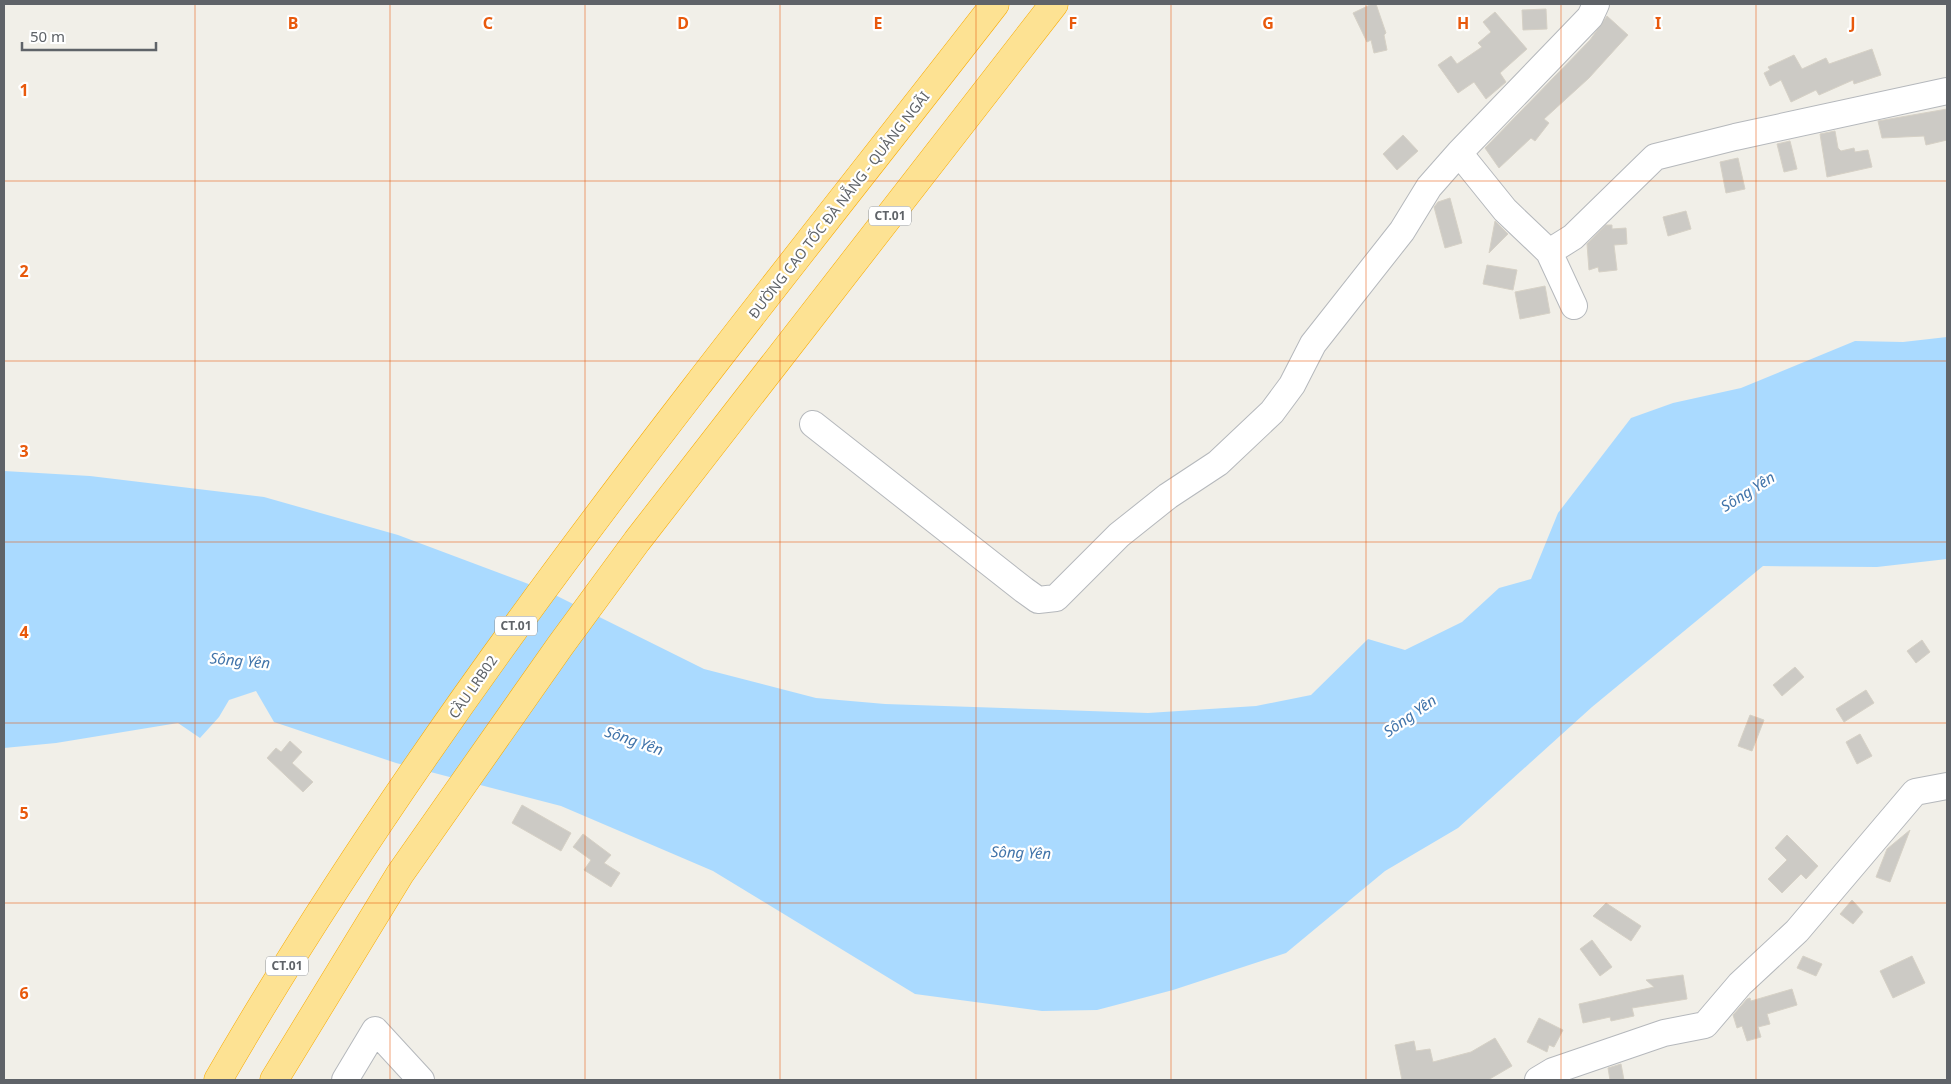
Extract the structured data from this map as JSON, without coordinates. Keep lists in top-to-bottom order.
{
  "streets": {
    "highway": ["ĐƯỜNG CAO TỐC ĐÀ NẴNG - QUẢNG NGÃI", "CT.01", "CẦU LRB02"]
  },
  "crossings": [
    ["ĐƯỜNG CAO TỐC ĐÀ NẴNG - QUẢNG NGÃI", "CẦU LRB02"]
  ],
  "water": ["Sông Yên"],
  "scale_bar": "50 m",
  "grid": {
    "columns": [
      "B",
      "C",
      "D",
      "E",
      "F",
      "G",
      "H",
      "I",
      "J"
    ],
    "rows": [
      "1",
      "2",
      "3",
      "4",
      "5",
      "6"
    ]
  }
}
